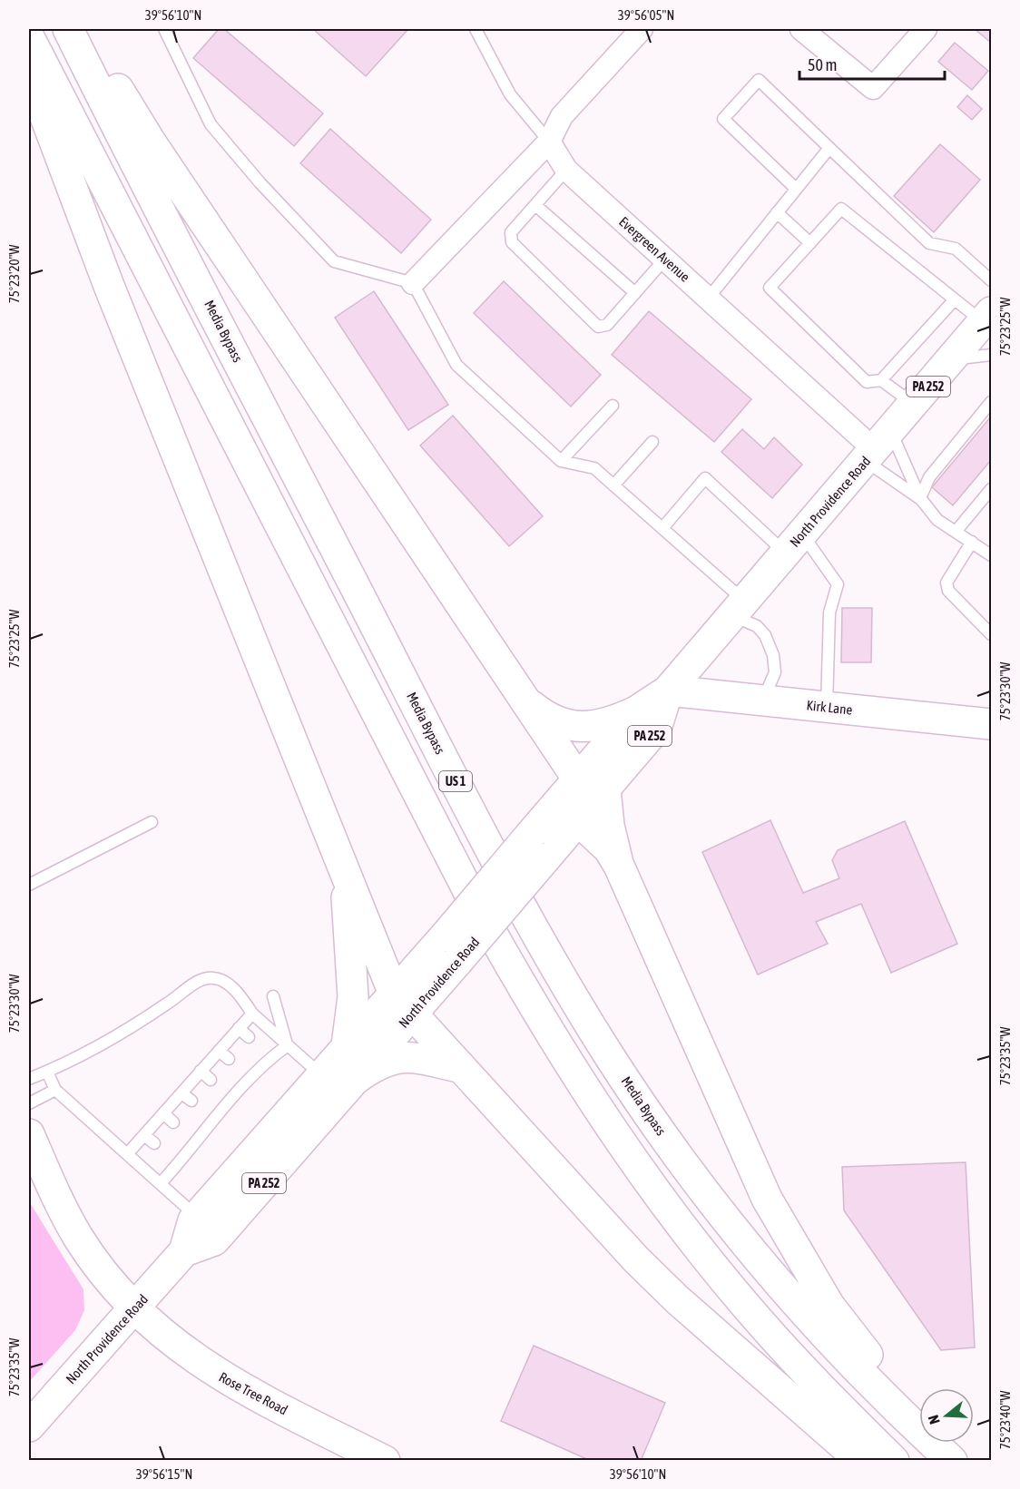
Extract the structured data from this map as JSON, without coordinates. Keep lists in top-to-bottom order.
{
  "streets": {
    "main road": [
      "Media Bypass",
      "PA 252",
      "North Providence Road",
      "Kirk Lane",
      "US 1",
      "Rose Tree Road"
    ],
    "street": ["Evergreen Avenue"]
  },
  "crossings": [
    ["Evergreen Avenue", "North Providence Road"],
    ["North Providence Road", "Kirk Lane"],
    ["North Providence Road", "Rose Tree Road"]
  ],
  "scale_bar": "50 m",
  "north": "left",
  "coordinates": [
    "39°56'10\"N",
    "39°56'05\"N",
    "75°23'20\"W",
    "75°23'25\"W",
    "75°23'30\"W",
    "75°23'35\"W",
    "75°23'40\"W",
    "39°56'15\"N"
  ]
}
